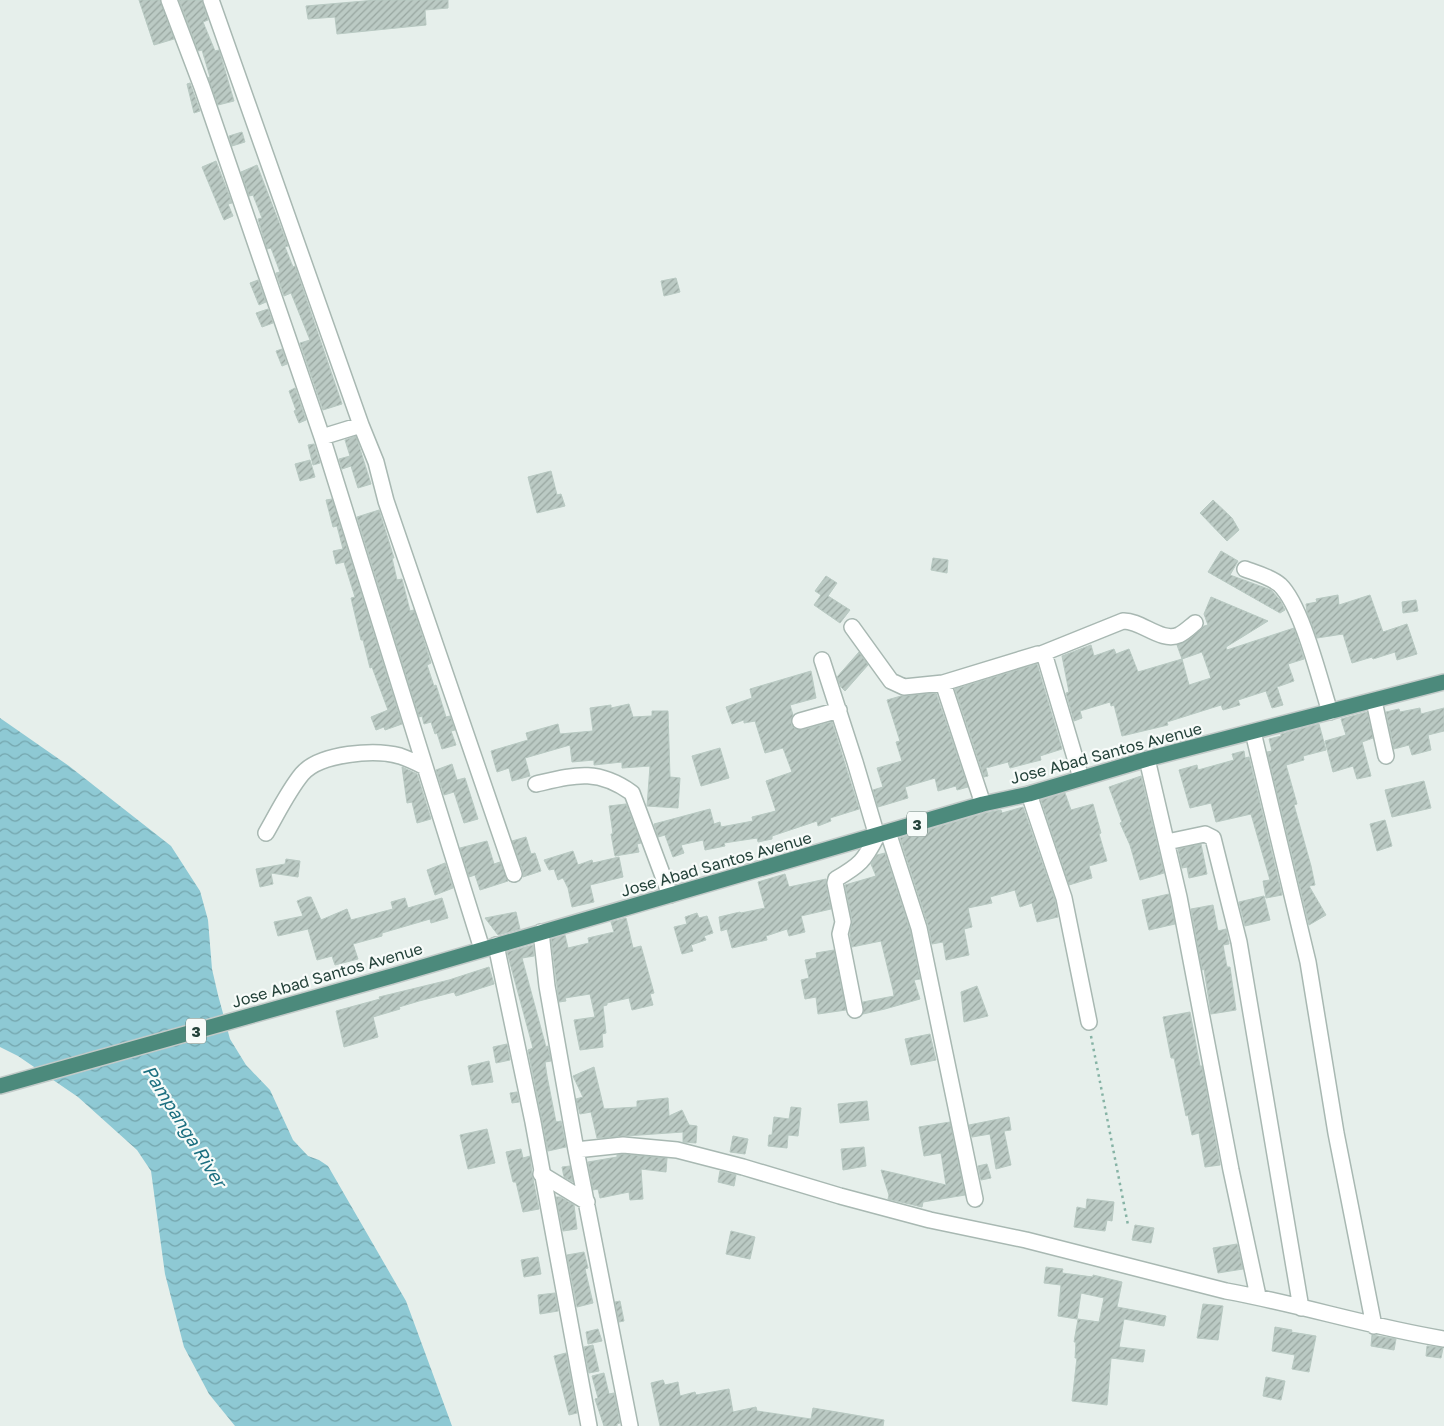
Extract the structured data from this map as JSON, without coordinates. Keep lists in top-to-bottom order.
{
  "streets": {
    "highway": ["Jose Abad Santos Avenue", "3"]
  },
  "water": ["Pampanga River"]
}
